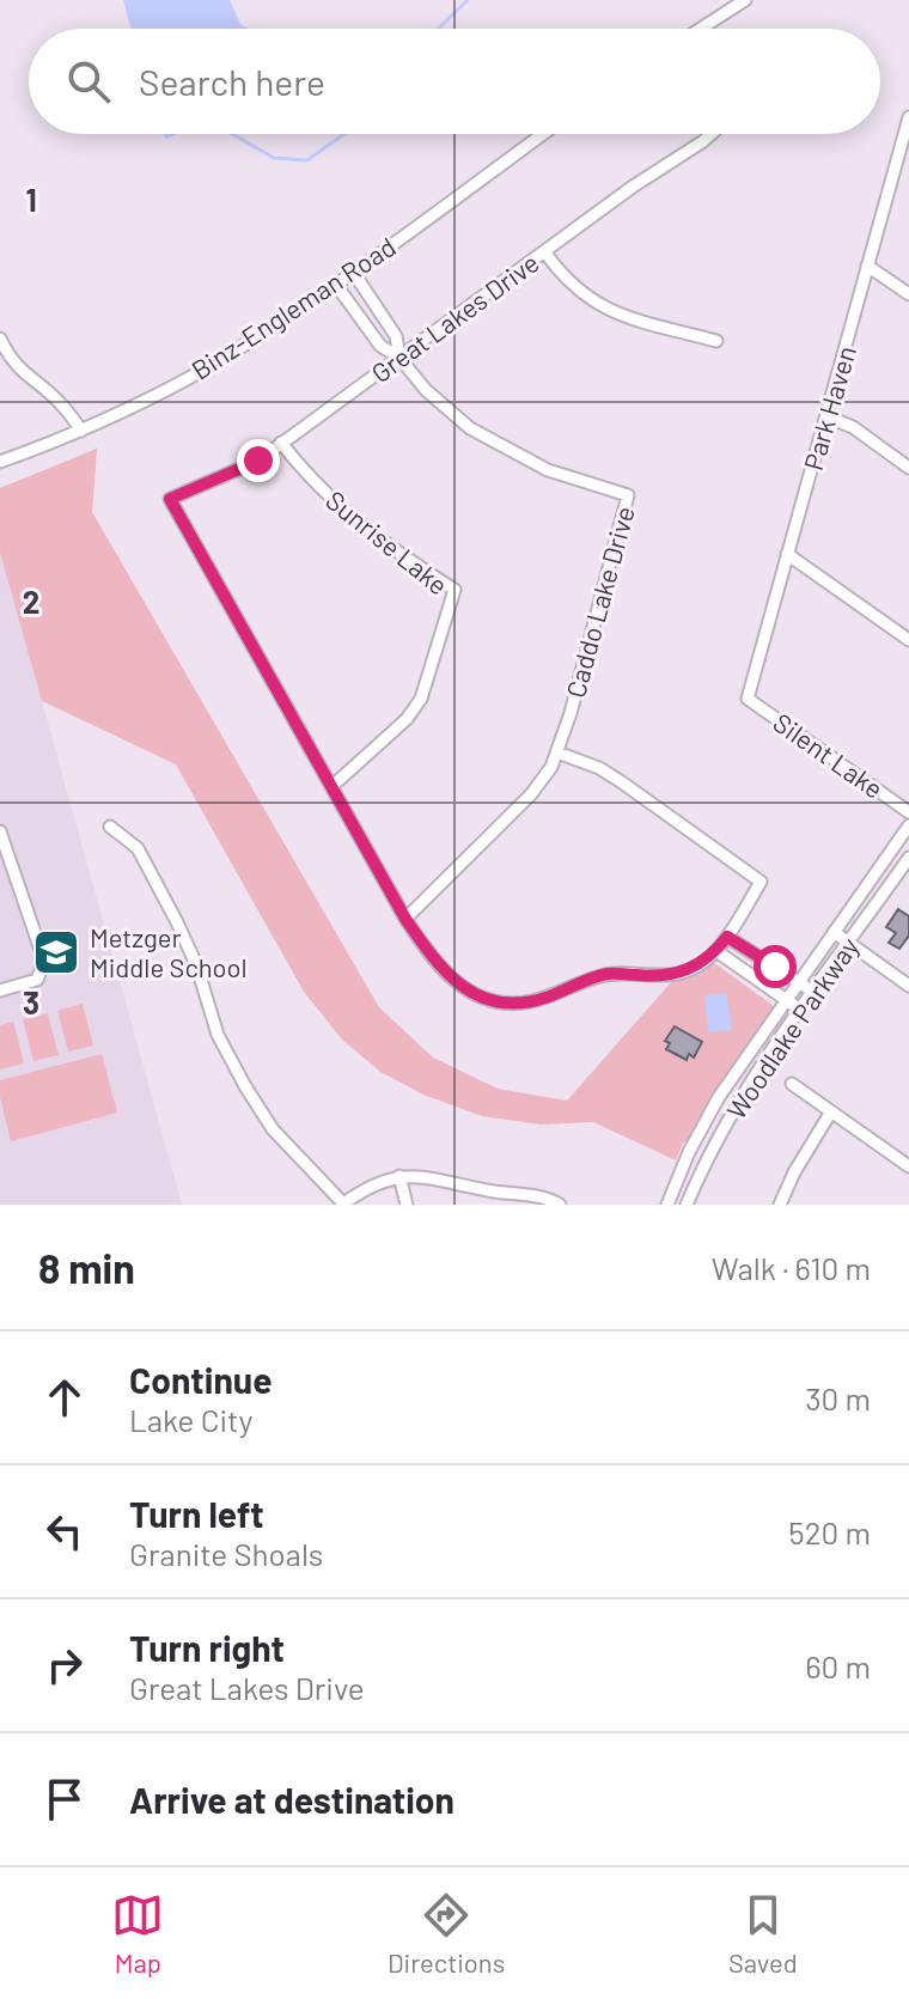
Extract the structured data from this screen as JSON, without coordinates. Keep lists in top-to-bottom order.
{
  "streets": {
    "street": [
      "Binz-Engleman Road",
      "Great Lakes Drive",
      "Park Haven",
      "Sunrise Lake",
      "Caddo Lake Drive",
      "Silent Lake",
      "Woodlake Parkway"
    ]
  },
  "crossings": [
    ["Binz-Engleman Road", "Caddo Lake Drive"],
    ["Great Lakes Drive", "Sunrise Lake"],
    ["Great Lakes Drive", "Caddo Lake Drive"],
    ["Park Haven", "Silent Lake"]
  ],
  "places": {
    "school or university": ["Metzger Middle School"]
  },
  "page": {
    "search": "Search here",
    "heading": ["8 min", "Walk · 610 m"],
    "list": [
      ["Continue", "Lake City", "30 m"],
      ["Turn left", "Granite Shoals", "520 m"],
      ["Turn right", "Great Lakes Drive", "60 m"],
      "Arrive at destination"
    ],
    "nav": ["Map", "Directions", "Saved"]
  },
  "grid": {
    "rows": ["1", "2", "3"]
  }
}
